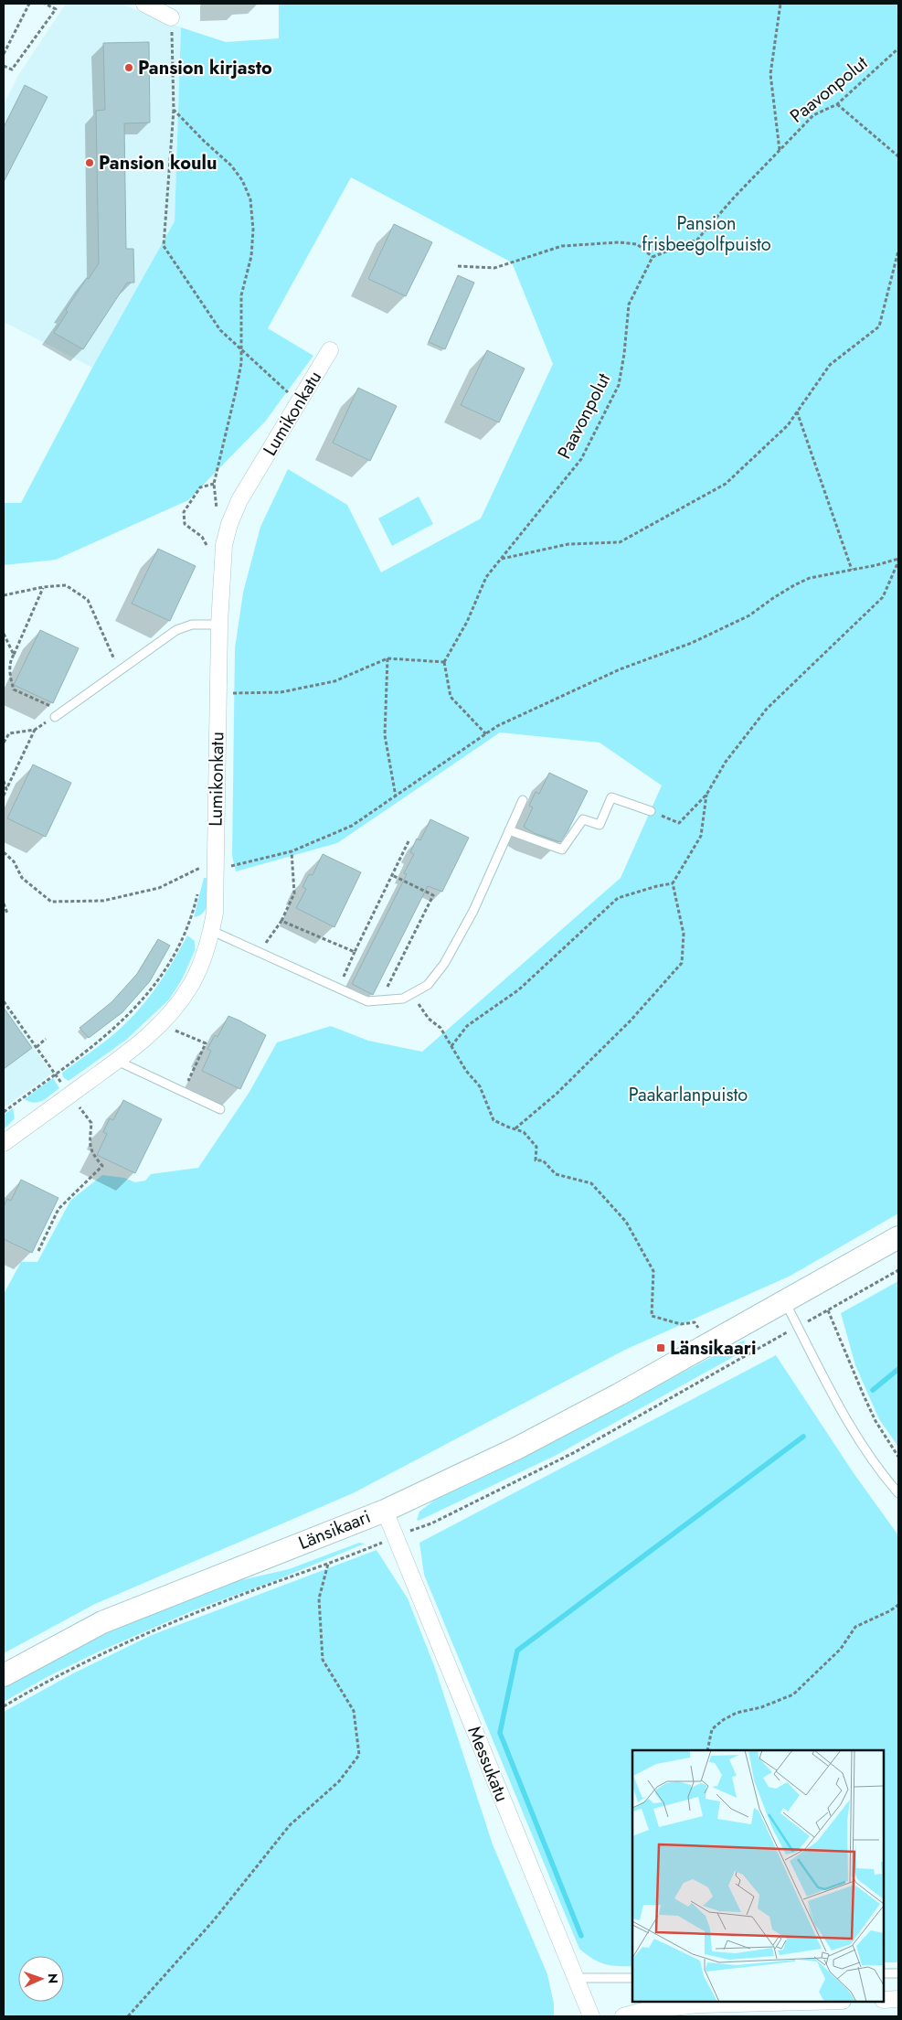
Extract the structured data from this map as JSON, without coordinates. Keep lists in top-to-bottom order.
{
  "streets": {
    "street": ["Lumikonkatu", "Länsikaari", "Messukatu"],
    "path": ["Paavonpolut"]
  },
  "crossings": [
    ["Länsikaari", "Messukatu"]
  ],
  "parks": ["Pansion frisbeegolfpuisto", "Paakarlanpuisto"],
  "places": {
    "other": ["Pansion kirjasto", "Pansion koulu"],
    "transit": ["Länsikaari"]
  },
  "north": "right"
}
